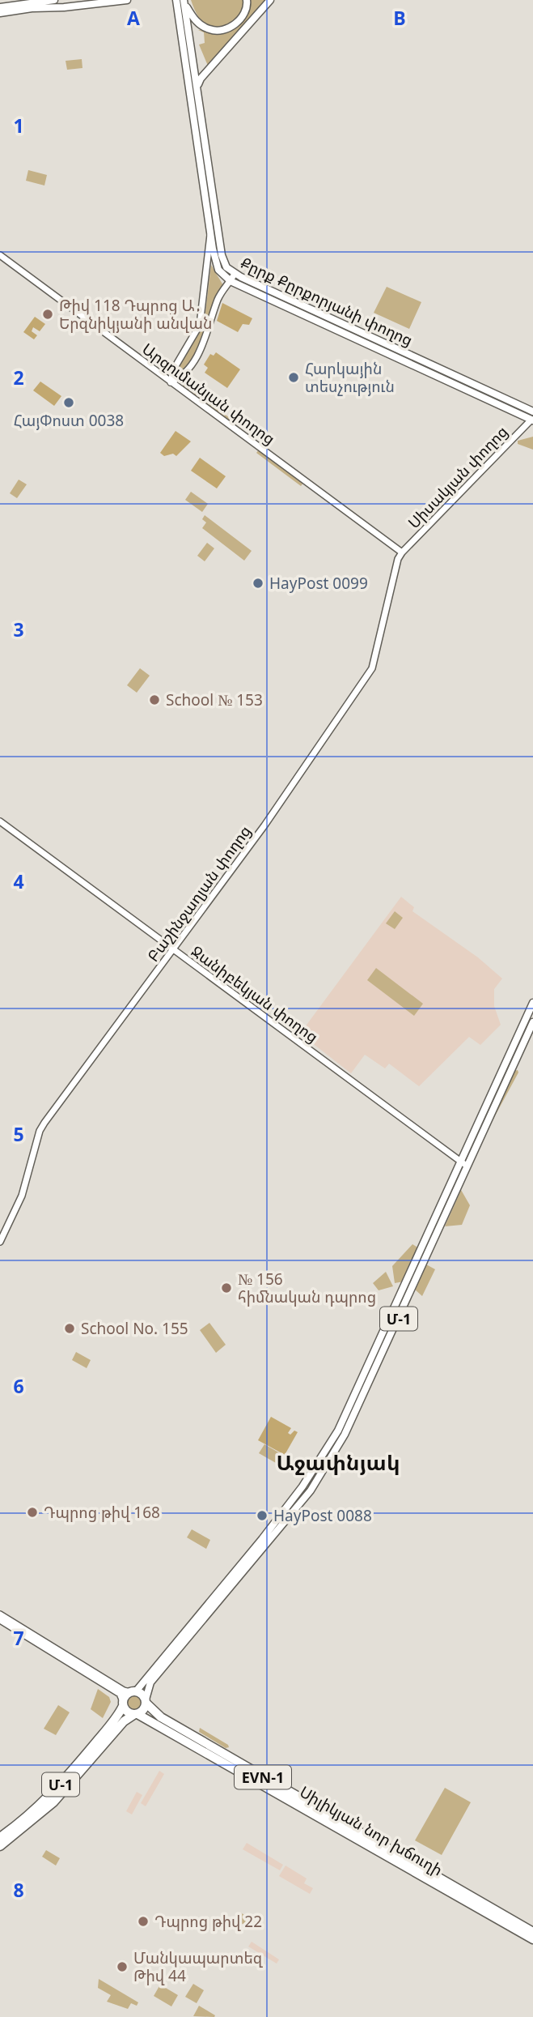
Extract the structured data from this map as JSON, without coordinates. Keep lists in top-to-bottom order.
{
  "streets": {
    "highway": ["Մ-1", "EVN-1", "Սիլիկյան նոր խճուղի"],
    "main road": [
      "Քըրք Քըրքորյանի փողոց",
      "Արզումանյան փողոց",
      "Սիսակյան փողոց",
      "Բաշինջաղյան փողոց",
      "Ջանիբեկյան փողոց"
    ]
  },
  "crossings": [
    ["Քըրք Քըրքորյանի փողոց", "Սիսակյան փողոց"],
    ["Արզումանյան փողոց", "Սիսակյան փողոց"],
    ["Արզումանյան փողոց", "Բաշինջաղյան փողոց"],
    ["Սիսակյան փողոց", "Բաշինջաղյան փողոց"],
    ["Բաշինջաղյան փողոց", "Ջանիբեկյան փողոց"],
    ["Ջանիբեկյան փողոց", "Մ-1"],
    ["Մ-1", "Սիլիկյան նոր խճուղի"]
  ],
  "districts": ["Աջափնյակ"],
  "places": [
    "Թիվ 118 Դպրոց Ա․ Երզնիկյանի անվան",
    "Հարկային տեսչություն",
    "ՀայՓոստ 0038",
    "HayPost 0099",
    "School № 153",
    "№ 156 հիմնական դպրոց",
    "School No. 155",
    "Դպրոց թիվ 168",
    "HayPost 0088",
    "Դպրոց թիվ 22",
    "Մանկապարտեզ Թիվ 44"
  ],
  "grid": {
    "columns": ["A", "B"],
    "rows": [
      "1",
      "2",
      "3",
      "4",
      "5",
      "6",
      "7",
      "8"
    ]
  }
}
